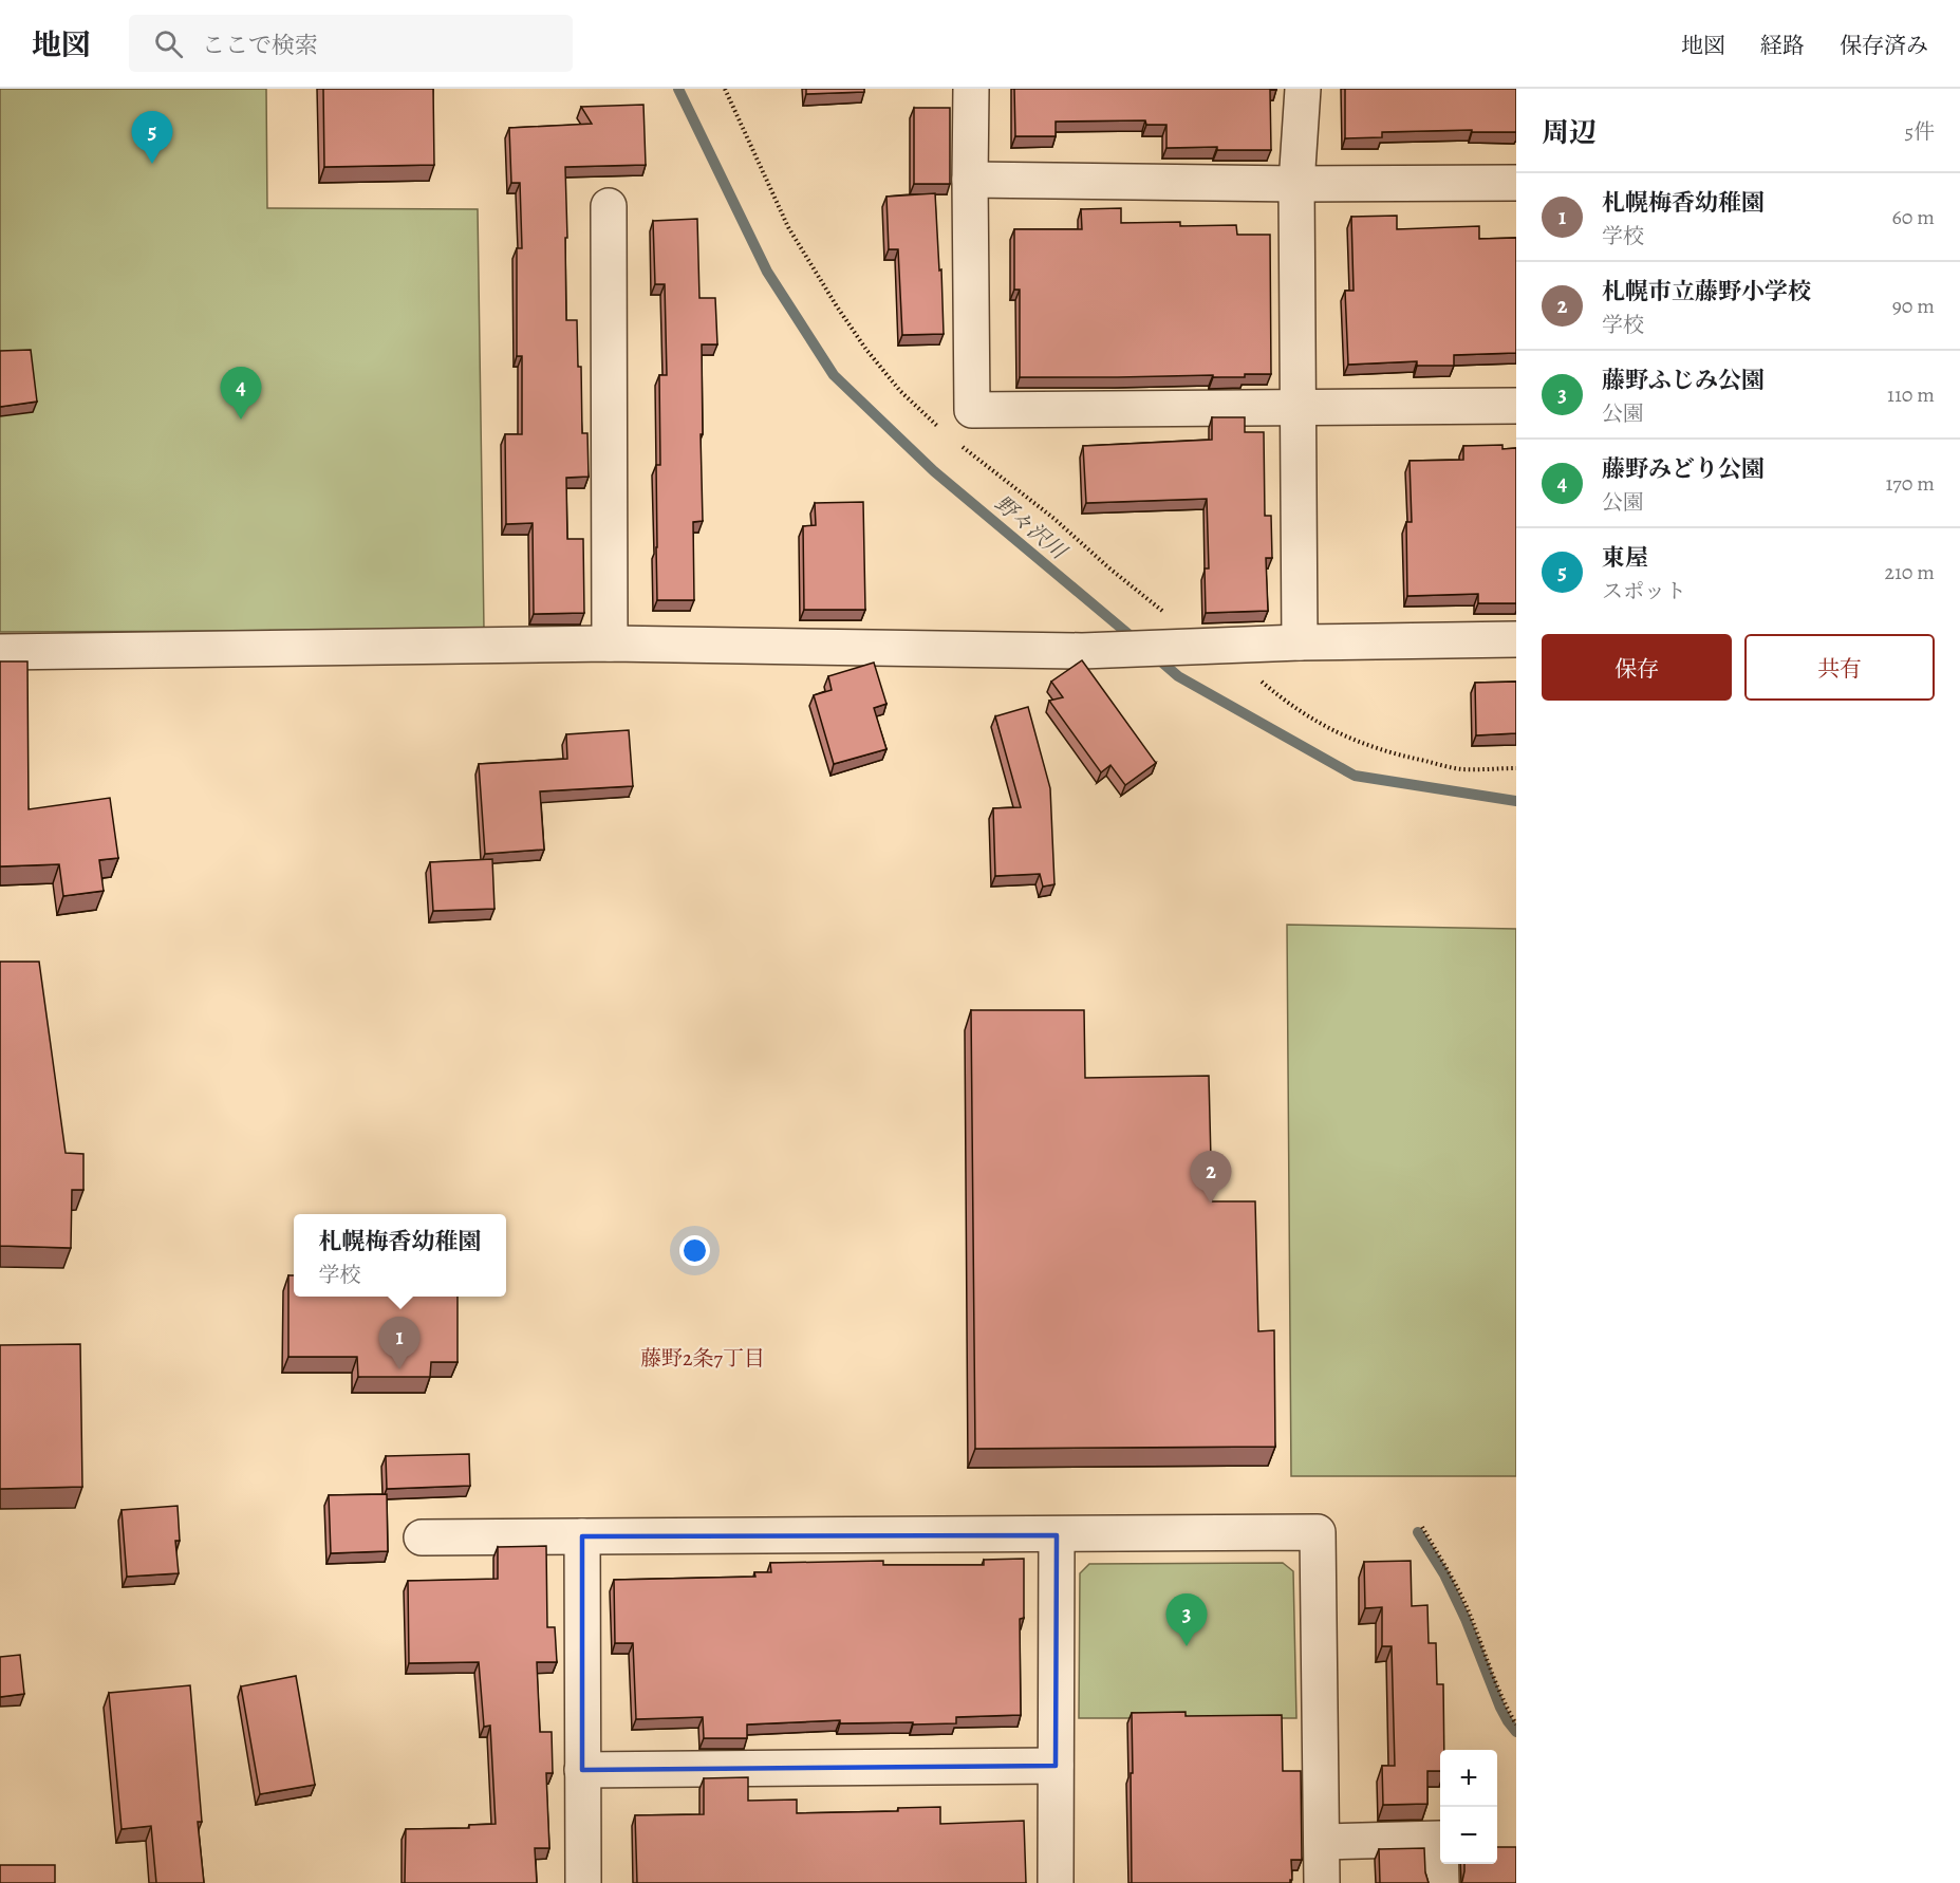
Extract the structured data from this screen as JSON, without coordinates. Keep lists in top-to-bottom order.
{
  "districts": ["藤野2条7丁目"],
  "water": ["野々沢川"],
  "page": {
    "header": "地図",
    "search": "ここで検索",
    "nav": ["地図", "経路", "保存済み"],
    "heading": ["周辺", "5件"],
    "pins": [
      "5",
      "4",
      "2",
      "1",
      "3"
    ],
    "list": [
      {
        "mark": "1",
        "name": "札幌梅香幼稚園",
        "note": "学校",
        "value": "60 m"
      },
      {
        "mark": "2",
        "name": "札幌市立藤野小学校",
        "note": "学校",
        "value": "90 m"
      },
      {
        "mark": "3",
        "name": "藤野ふじみ公園",
        "note": "公園",
        "value": "110 m"
      },
      {
        "mark": "4",
        "name": "藤野みどり公園",
        "note": "公園",
        "value": "170 m"
      },
      {
        "mark": "5",
        "name": "東屋",
        "note": "スポット",
        "value": "210 m"
      }
    ],
    "buttons": ["保存", "共有"],
    "popup": ["札幌梅香幼稚園", "学校"],
    "map_buttons": ["+", "−"]
  }
}
